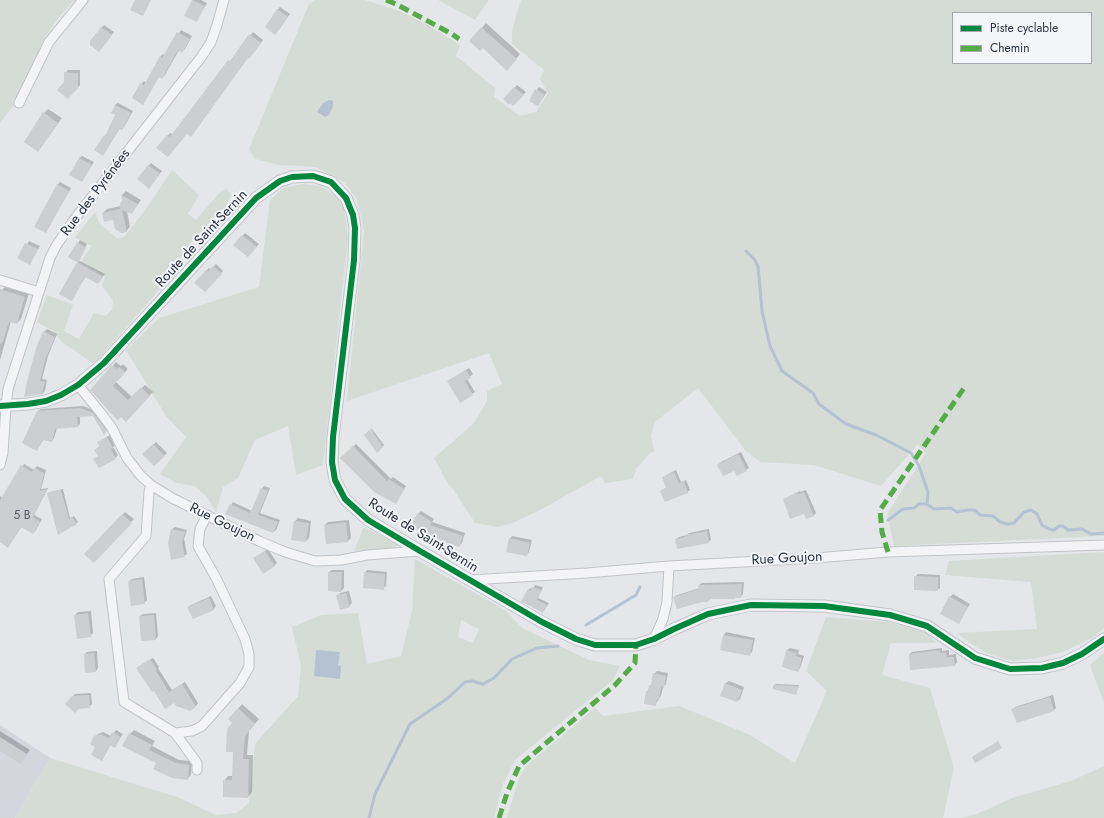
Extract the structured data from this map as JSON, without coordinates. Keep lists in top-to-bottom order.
{
  "streets": {
    "street": ["Rue des Pyrénées", "Route de Saint-Sernin", "Rue Goujon"]
  },
  "crossings": [
    ["Rue des Pyrénées", "Route de Saint-Sernin"],
    ["Route de Saint-Sernin", "Rue Goujon"]
  ],
  "house_numbers": ["5 B"],
  "legend": ["Piste cyclable", "Chemin"]
}
